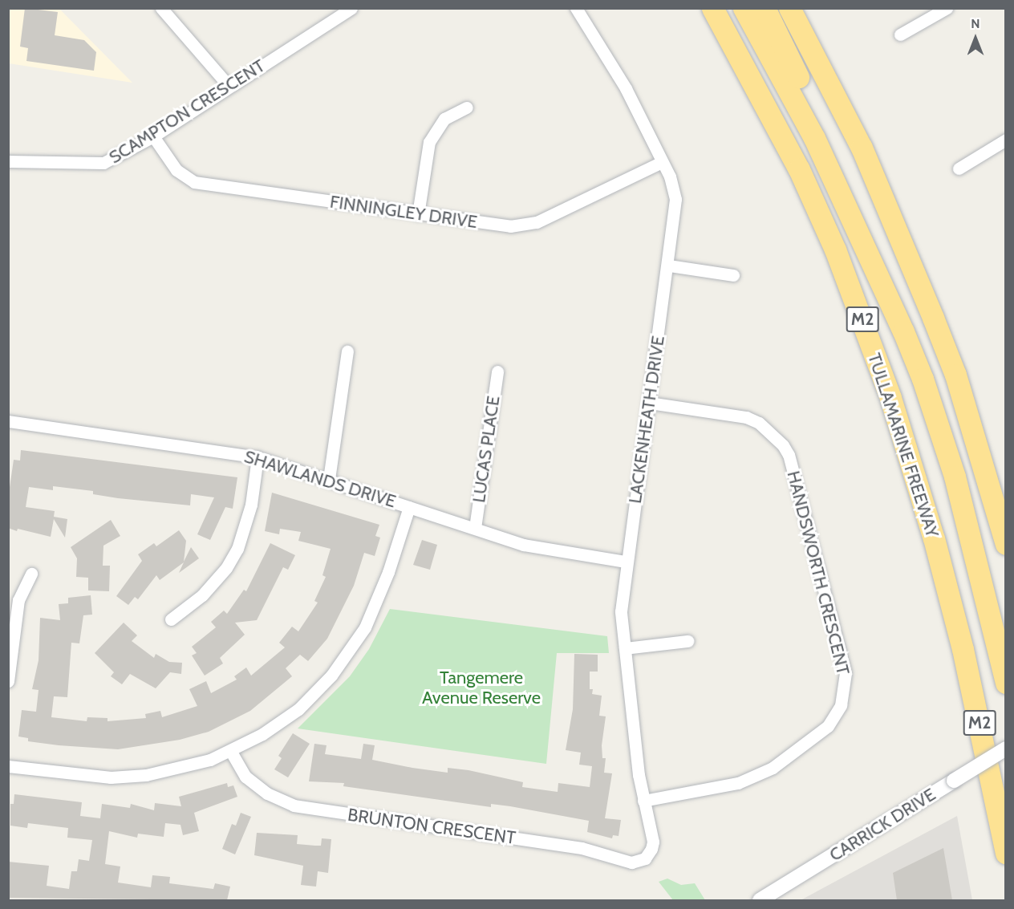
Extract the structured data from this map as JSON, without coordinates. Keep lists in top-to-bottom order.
{
  "streets": {
    "highway": ["M2", "TULLAMARINE FREEWAY"],
    "street": [
      "SCAMPTON CRESCENT",
      "FINNINGLEY DRIVE",
      "LACKENHEATH DRIVE",
      "LUCAS PLACE",
      "SHAWLANDS DRIVE",
      "HANDSWORTH CRESCENT",
      "CARRICK DRIVE",
      "BRUNTON CRESCENT"
    ]
  },
  "crossings": [
    ["SCAMPTON CRESCENT", "FINNINGLEY DRIVE"],
    ["FINNINGLEY DRIVE", "LACKENHEATH DRIVE"],
    ["LACKENHEATH DRIVE", "SHAWLANDS DRIVE"],
    ["LACKENHEATH DRIVE", "HANDSWORTH CRESCENT"],
    ["LACKENHEATH DRIVE", "BRUNTON CRESCENT"],
    ["LUCAS PLACE", "SHAWLANDS DRIVE"]
  ],
  "parks": ["Tangemere Avenue Reserve"],
  "north": "top"
}
